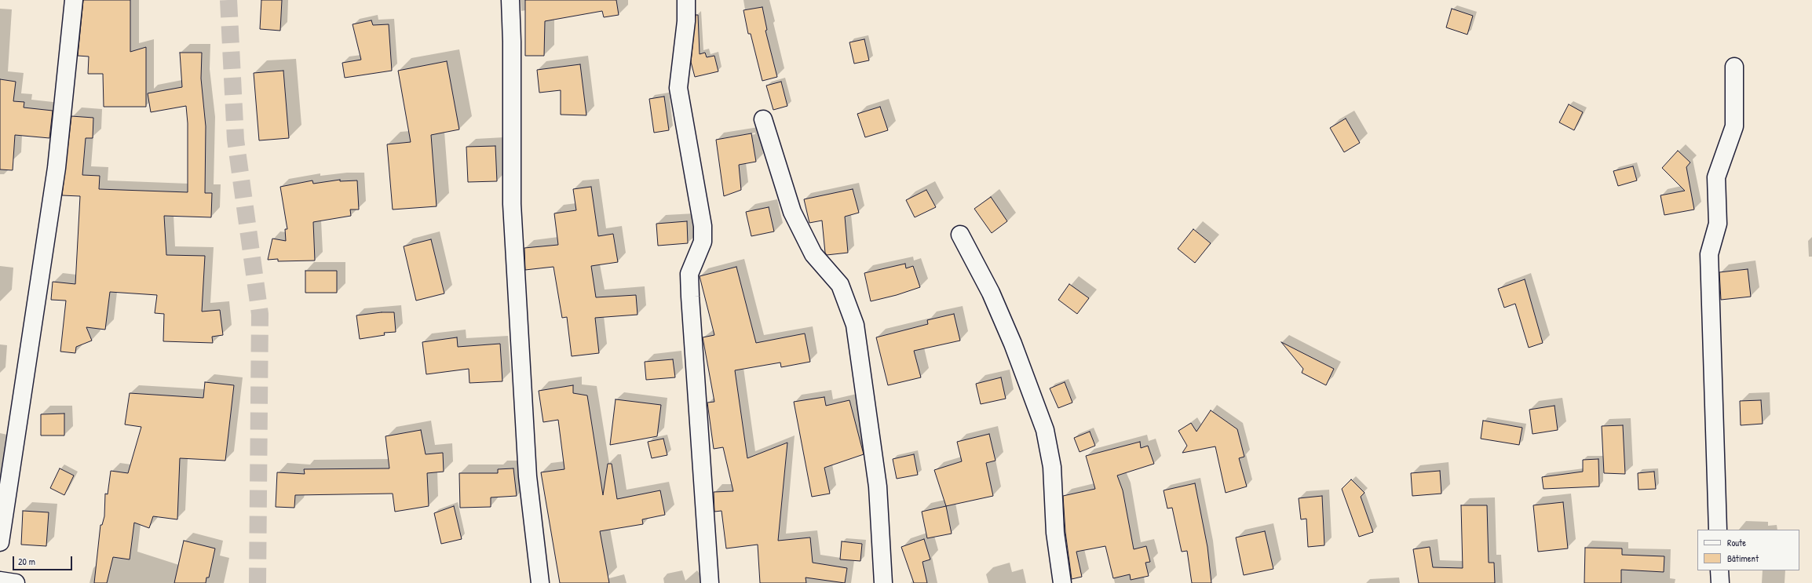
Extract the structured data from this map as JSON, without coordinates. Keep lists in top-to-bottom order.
{
  "legend": ["Route", "Bâtiment"],
  "scale_bar": "20 m"
}
